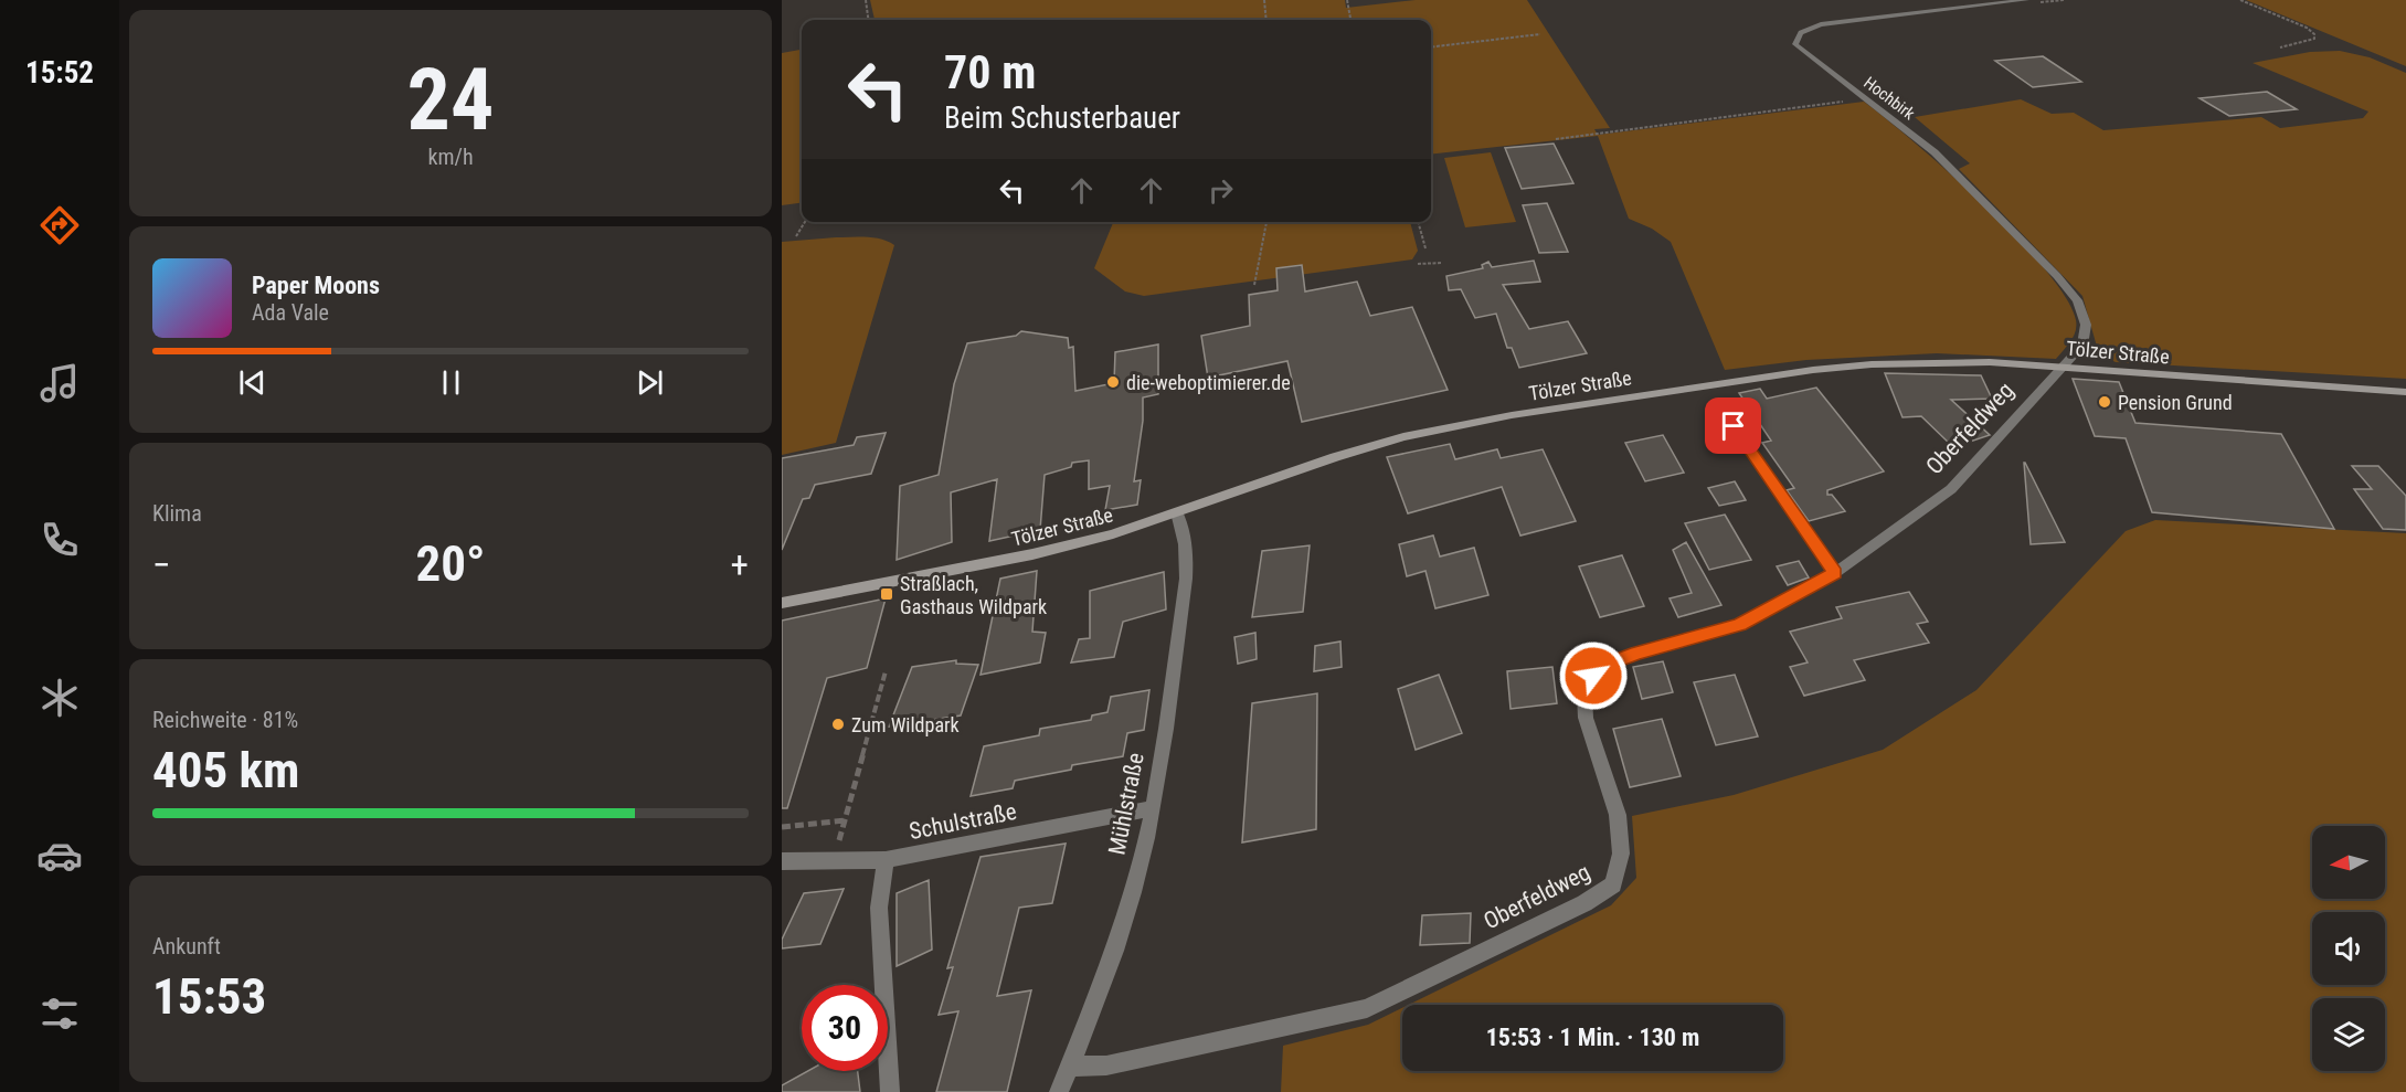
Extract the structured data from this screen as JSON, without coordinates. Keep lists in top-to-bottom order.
{
  "streets": {
    "main road": ["Tölzer Straße"],
    "street": [
      "Hochbirk",
      "Oberfeldweg",
      "Mühlstraße",
      "Schulstraße"
    ]
  },
  "crossings": [
    ["Hochbirk", "Tölzer Straße"],
    ["Hochbirk", "Oberfeldweg"],
    ["Tölzer Straße", "Oberfeldweg"],
    ["Tölzer Straße", "Mühlstraße"],
    ["Oberfeldweg", "Mühlstraße"],
    ["Mühlstraße", "Schulstraße"]
  ],
  "places": {
    "other": ["die-weboptimierer.de", "Pension Grund", "Zum Wildpark"],
    "transit": ["Straßlach, Gasthaus Wildpark"]
  },
  "north": "left",
  "page": {
    "tabs": "15:52",
    "tile": [
      ["24", "km/h"],
      "Klima",
      ["Reichweite · 81%", "405 km"],
      ["Ankunft", "15:53"]
    ],
    "turn": ["70 m", "Beim Schusterbauer"],
    "song": ["Paper Moons", "Ada Vale"],
    "heat": ["−", "20°", "+"],
    "limit": "30",
    "trip": "15:53 · 1 Min. · 130 m"
  }
}
